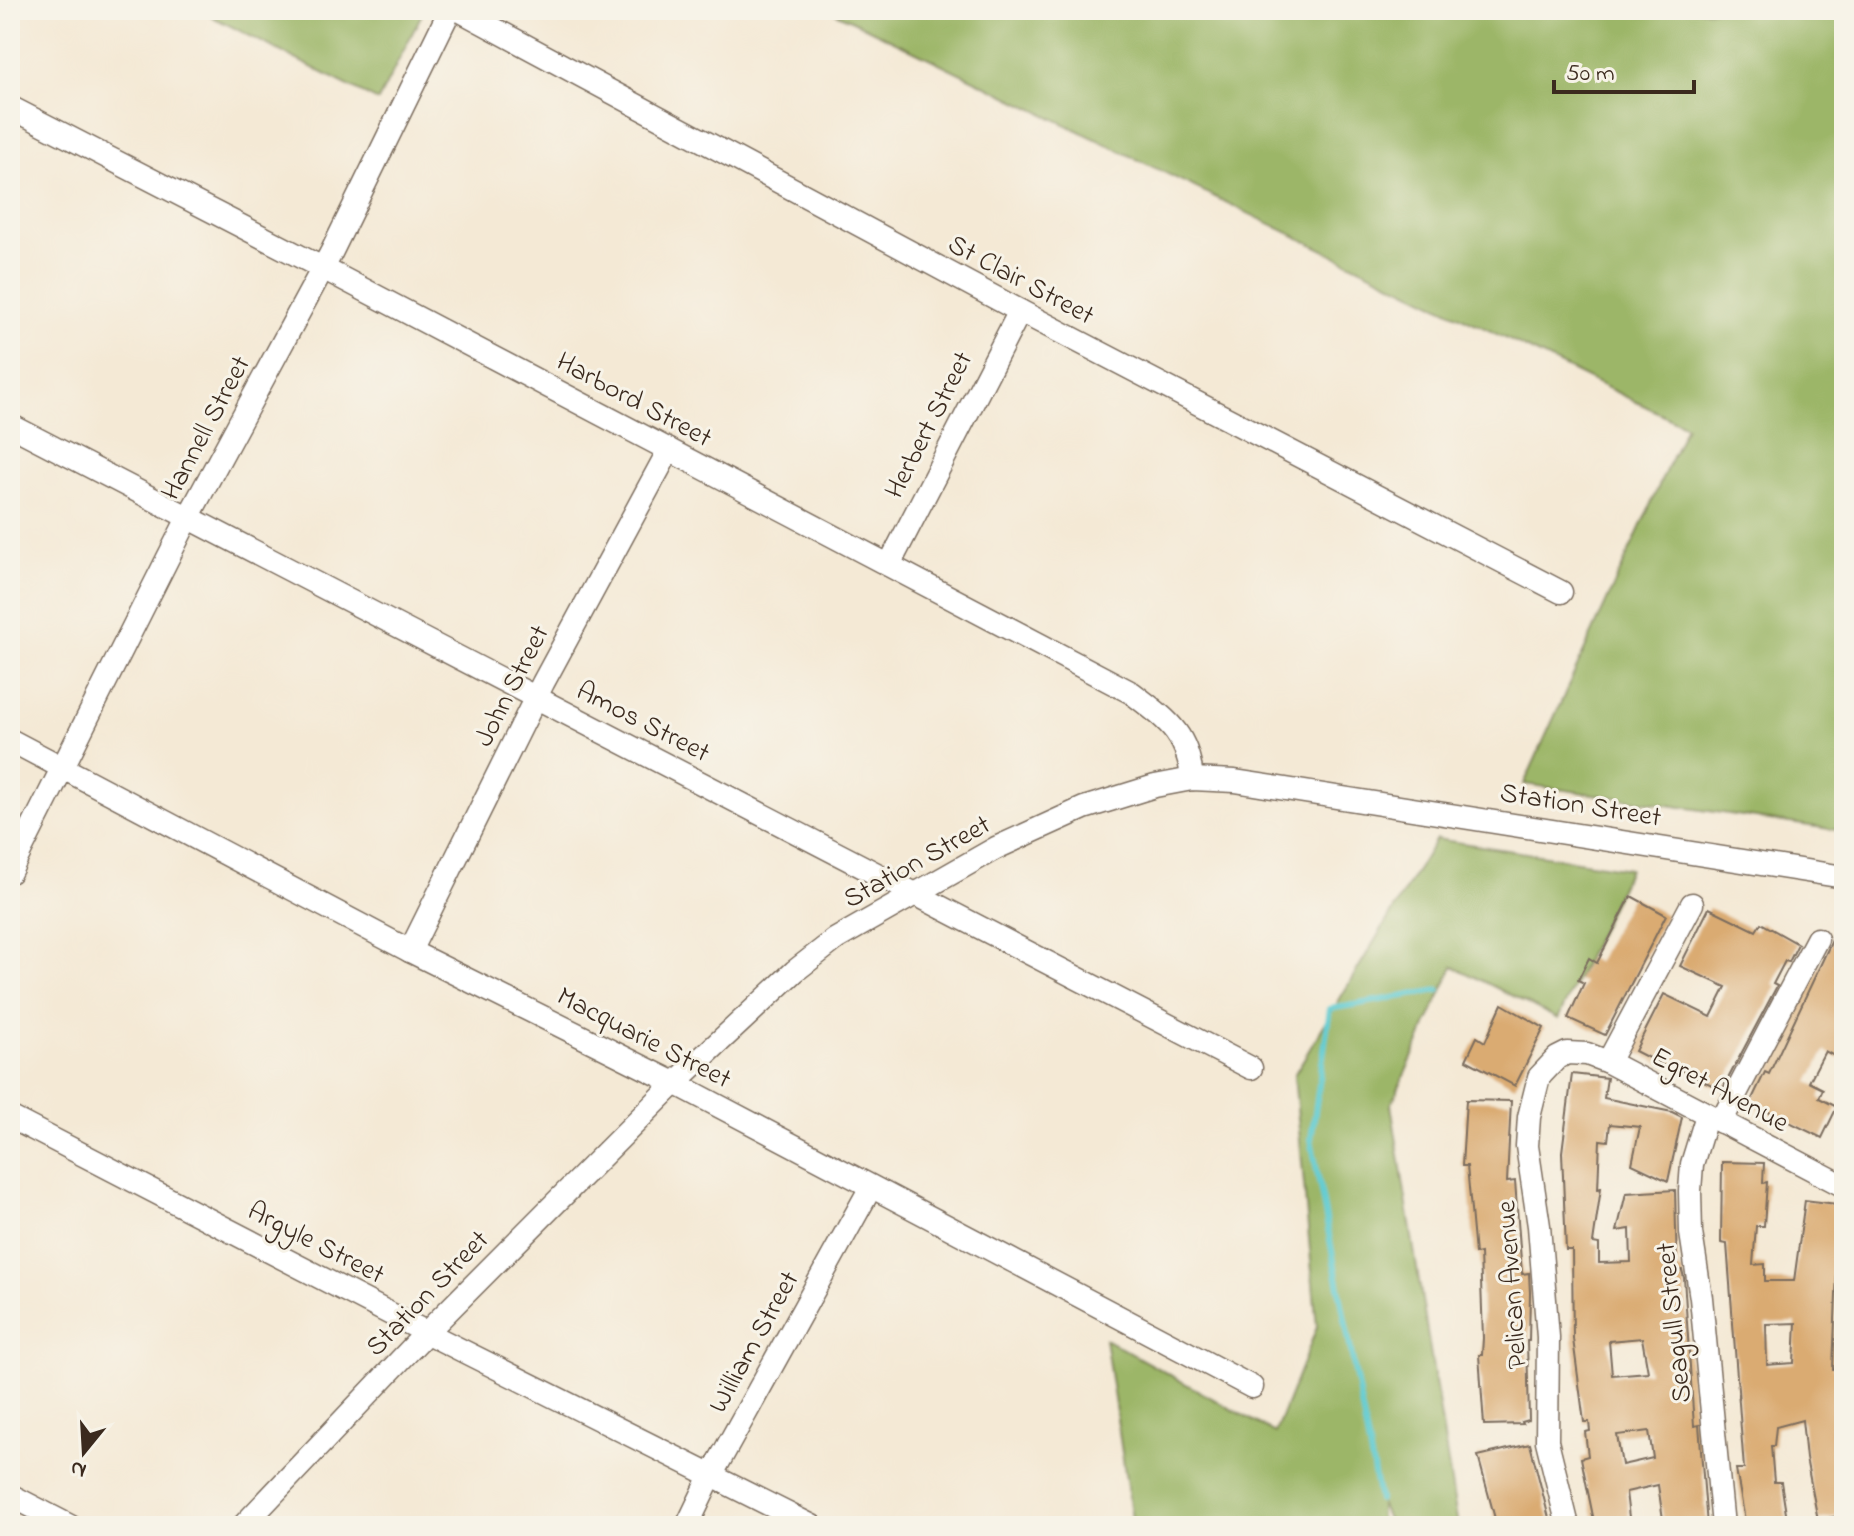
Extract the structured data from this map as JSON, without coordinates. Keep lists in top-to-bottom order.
{
  "streets": {
    "street": [
      "St Clair Street",
      "Harbord Street",
      "Herbert Street",
      "Hannell Street",
      "John Street",
      "Amos Street",
      "Station Street",
      "Macquarie Street",
      "Egret Avenue",
      "Argyle Street",
      "Pelican Avenue",
      "Seagull Street",
      "William Street"
    ]
  },
  "crossings": [
    ["St Clair Street", "Herbert Street"],
    ["Harbord Street", "Herbert Street"],
    ["Harbord Street", "Hannell Street"],
    ["Harbord Street", "John Street"],
    ["Harbord Street", "Station Street"],
    ["Hannell Street", "Amos Street"],
    ["Hannell Street", "Macquarie Street"],
    ["John Street", "Amos Street"],
    ["John Street", "Macquarie Street"],
    ["Amos Street", "Station Street"],
    ["Station Street", "Macquarie Street"],
    ["Station Street", "Argyle Street"],
    ["Macquarie Street", "William Street"],
    ["Egret Avenue", "Pelican Avenue"],
    ["Egret Avenue", "Seagull Street"],
    ["Argyle Street", "William Street"]
  ],
  "scale_bar": "50 m",
  "north": "bottom"
}
